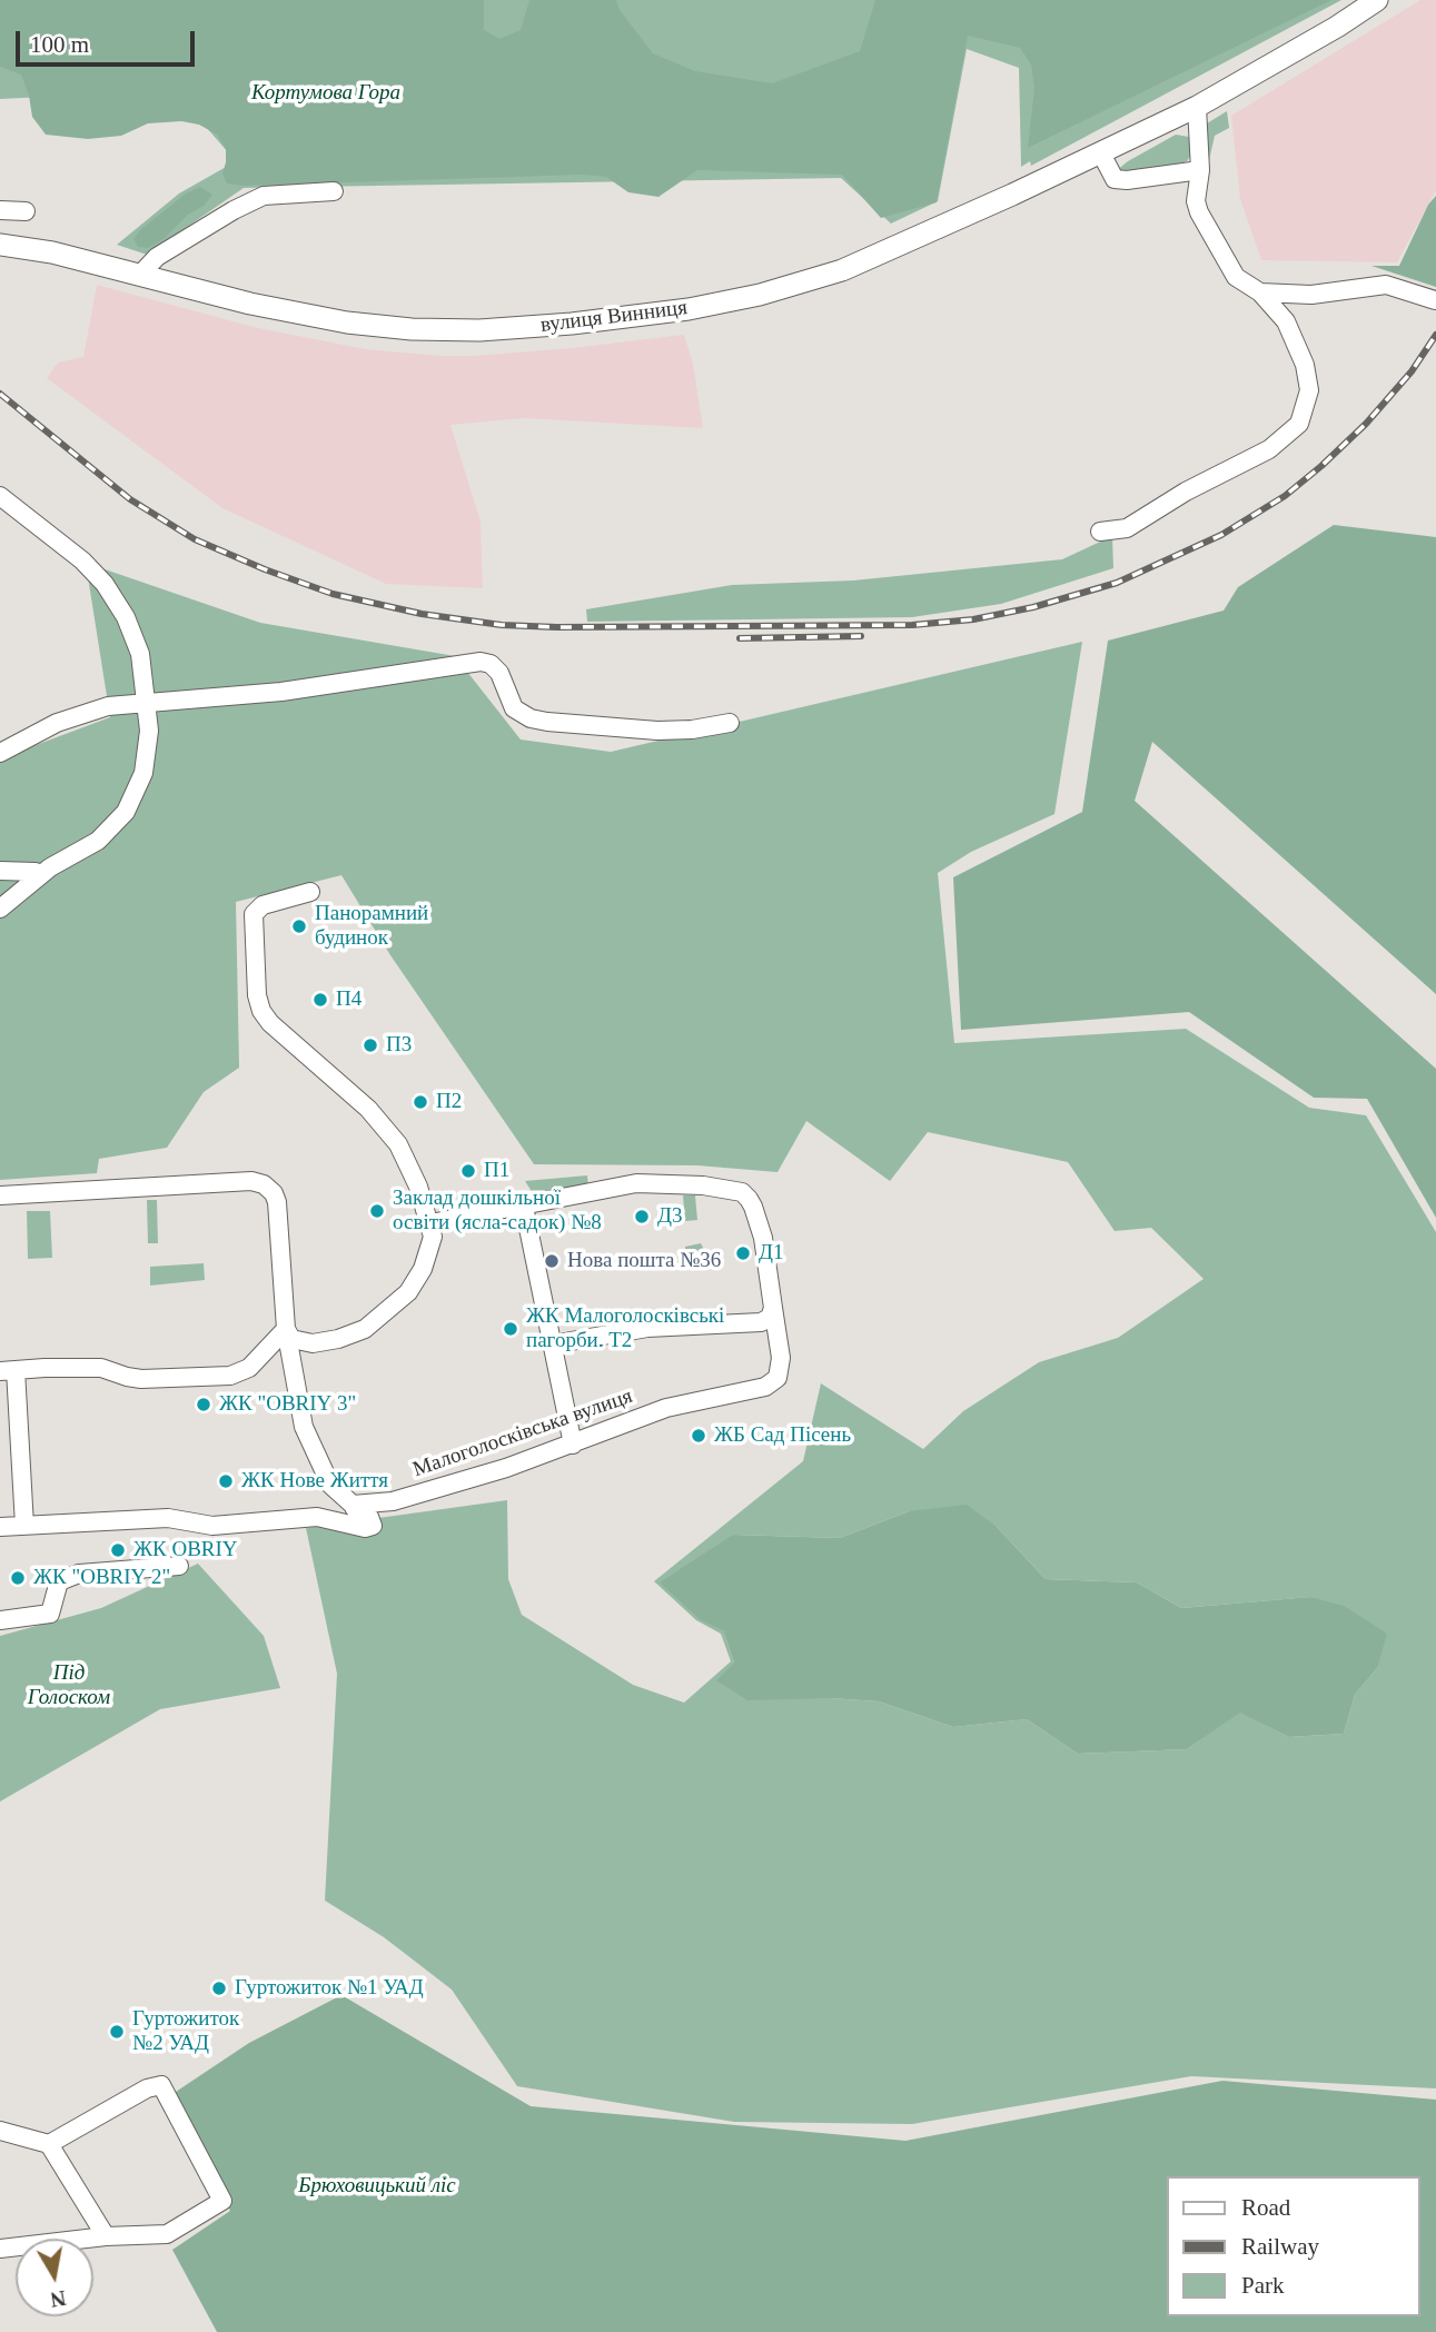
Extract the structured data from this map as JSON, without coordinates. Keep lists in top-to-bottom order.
{
  "streets": {
    "main road": ["вулиця Винниця"],
    "street": ["Малоголосківська вулиця"]
  },
  "parks": ["Кортумова Гора", "Під Голоском", "Брюховицький ліс"],
  "places": [
    "Панорамний будинок",
    "П4",
    "П3",
    "П2",
    "П1",
    "Заклад дошкільної освіти (ясла-садок) №8",
    "Д3",
    "Д1",
    "Нова пошта №36",
    "ЖК Малоголосківські пагорби. Т2",
    "ЖК \"OBRIY 3\"",
    "ЖБ Сад Пісень",
    "ЖК Нове Життя",
    "ЖК OBRIY",
    "ЖК \"OBRIY 2\"",
    "Гуртожиток №1 УАД",
    "Гуртожиток №2 УАД"
  ],
  "legend": ["Road", "Railway", "Park"],
  "scale_bar": "100 m",
  "north": "bottom"
}
